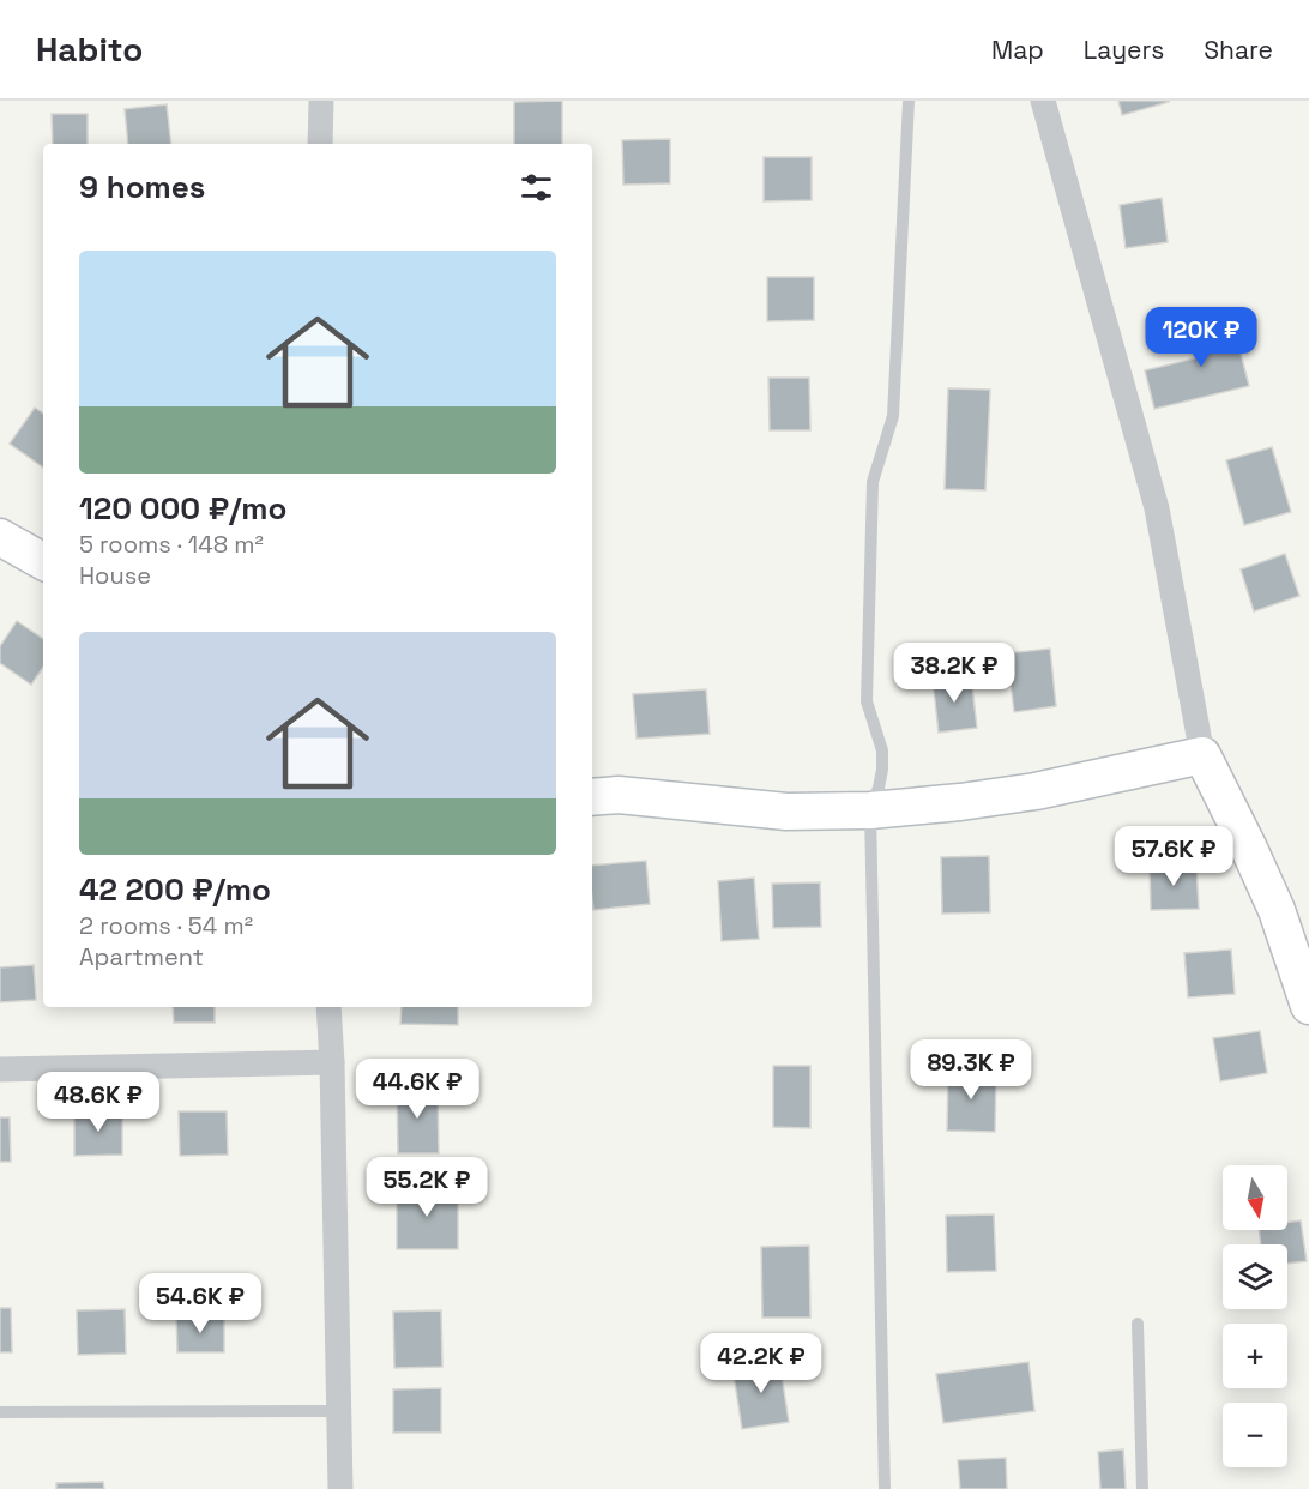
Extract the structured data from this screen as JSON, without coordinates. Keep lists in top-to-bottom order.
{
  "north": "bottom",
  "page": {
    "header": "Habito",
    "nav": ["Map", "Layers", "Share"],
    "heading": "9 homes",
    "list": [
      {
        "name": "120 000 ₽/mo",
        "note": "5 rooms · 148 m² · House"
      },
      {
        "name": "42 200 ₽/mo",
        "note": "2 rooms · 54 m² · Apartment"
      }
    ],
    "price": [
      "120K ₽",
      "38.2K ₽",
      "57.6K ₽",
      "89.3K ₽",
      "44.6K ₽",
      "48.6K ₽",
      "55.2K ₽",
      "54.6K ₽",
      "42.2K ₽"
    ],
    "map_buttons": ["+", "−"]
  }
}
